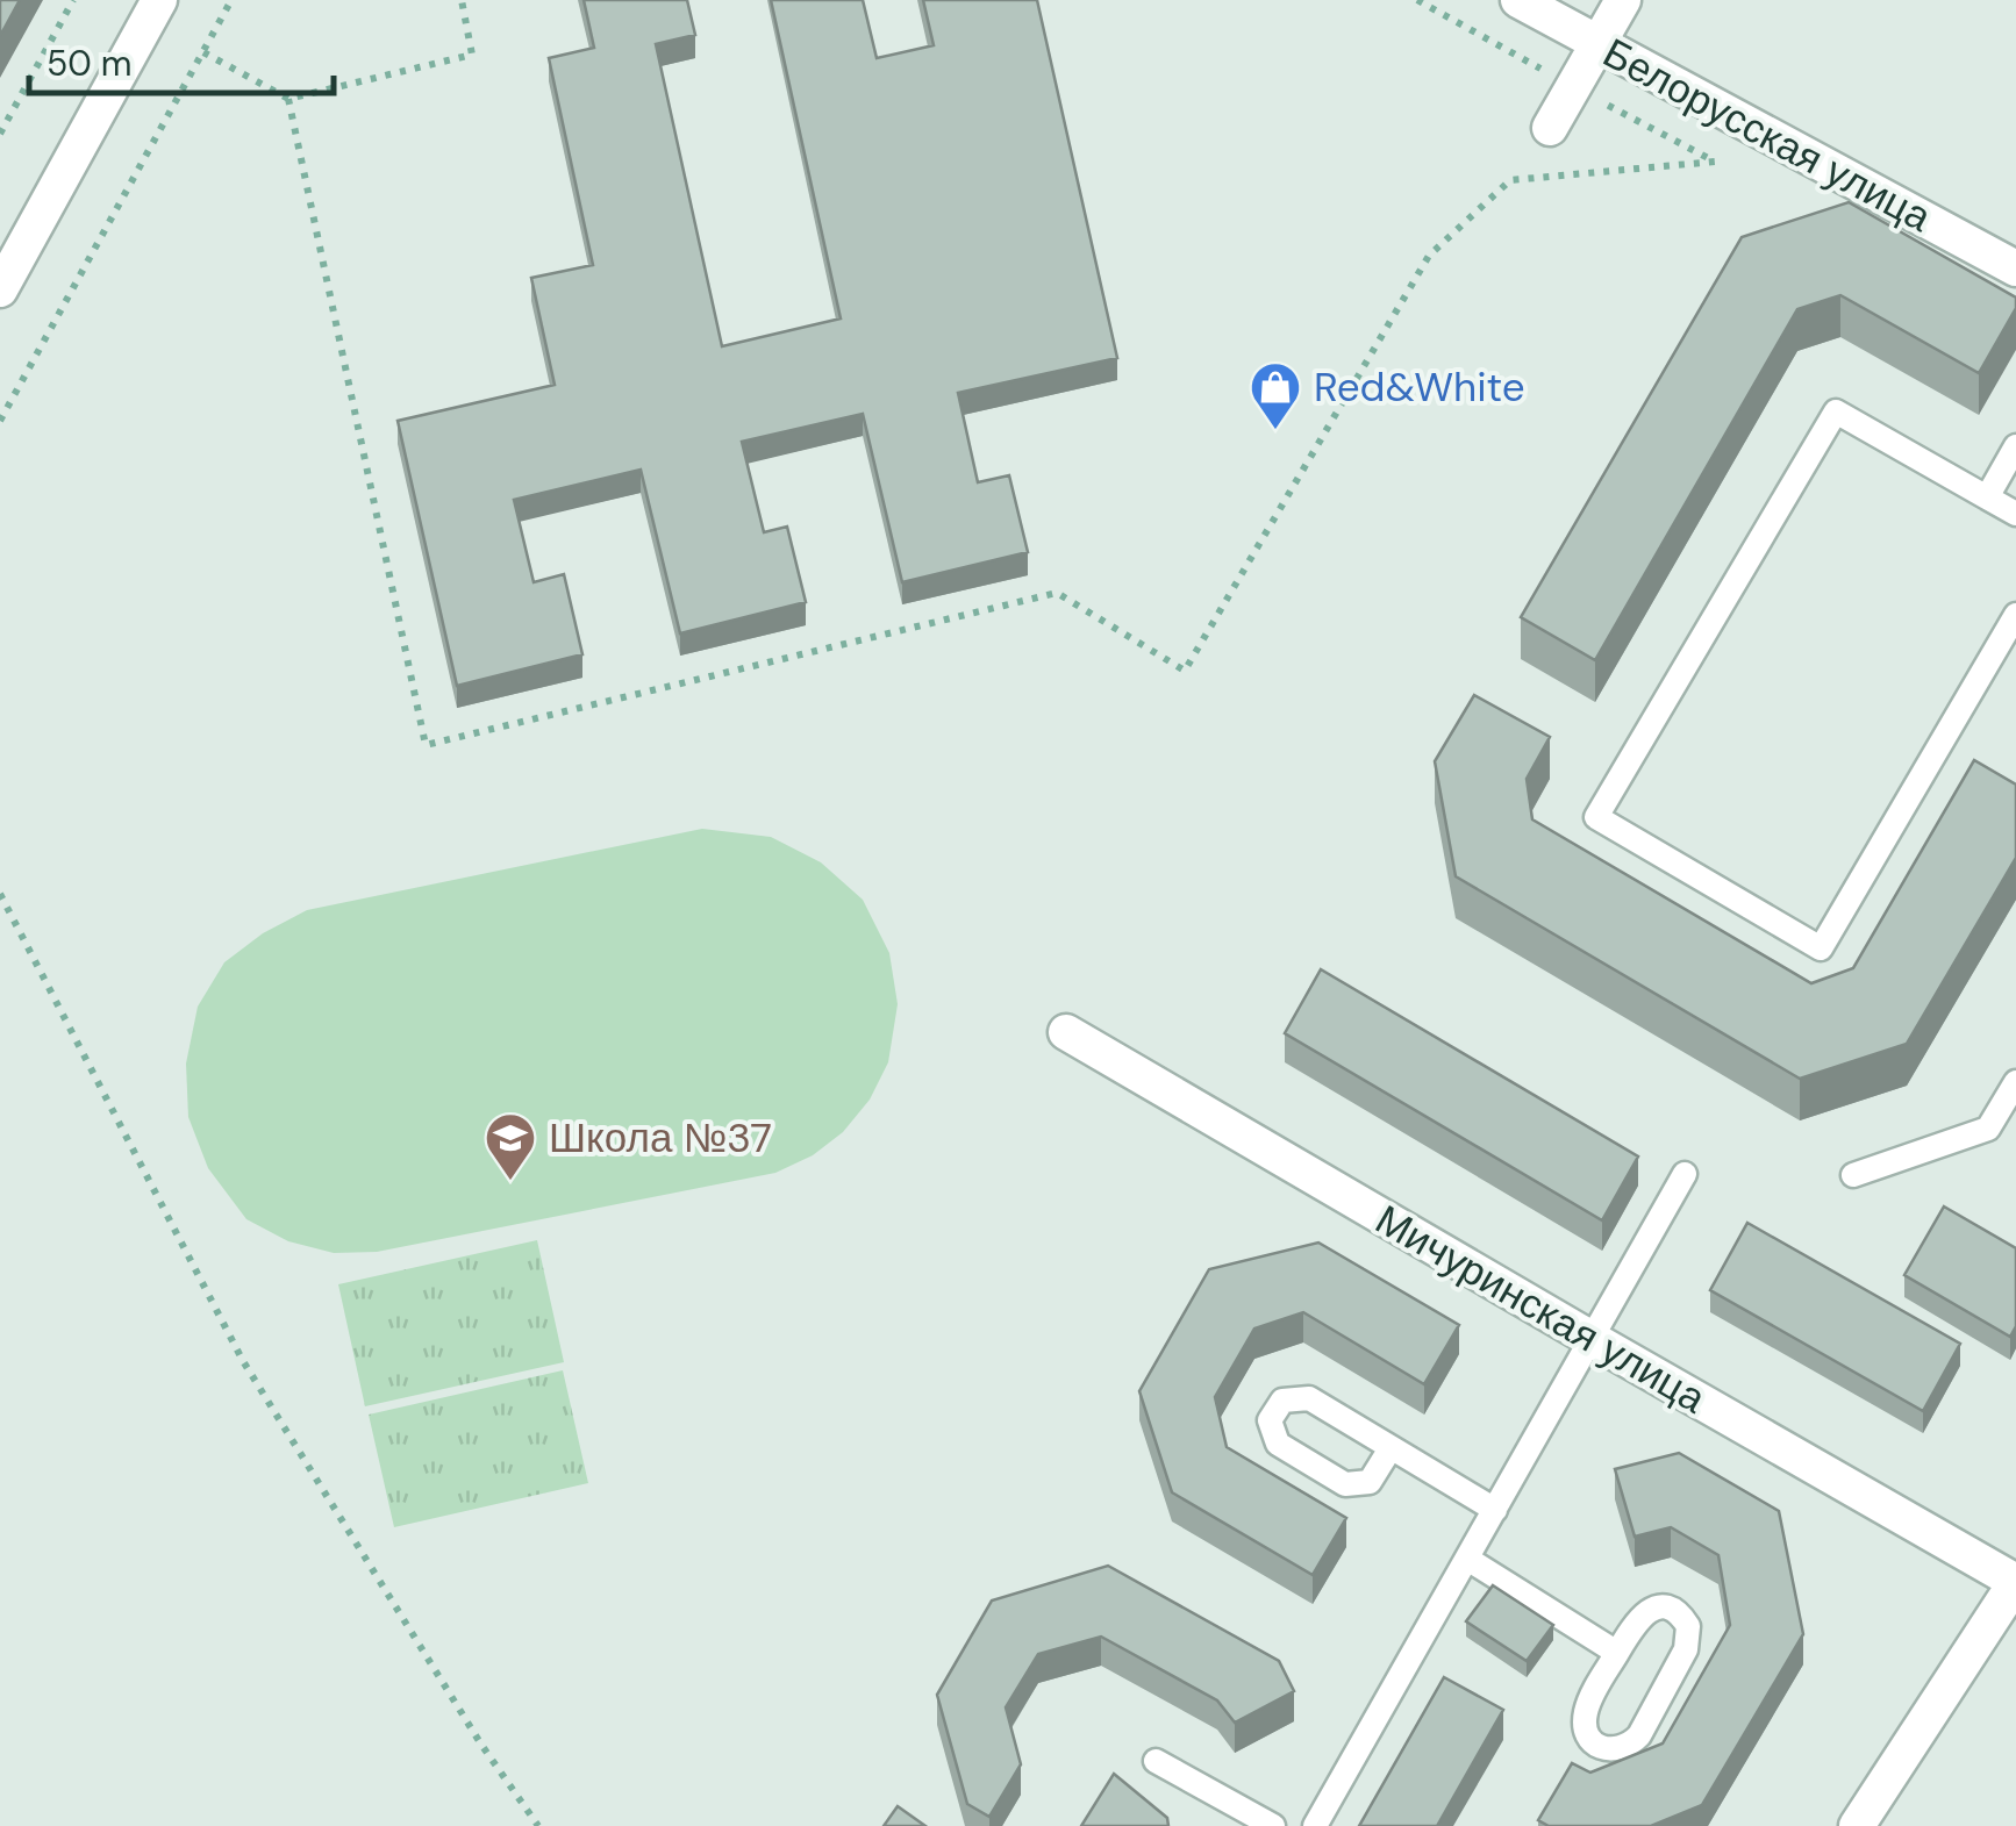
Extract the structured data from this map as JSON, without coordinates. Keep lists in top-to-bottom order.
{
  "streets": {
    "street": ["Белорусская улица", "Мичуринская улица"]
  },
  "places": {
    "shop": ["Red&White"],
    "school or university": ["Школа №37"]
  },
  "scale_bar": "50 m"
}
